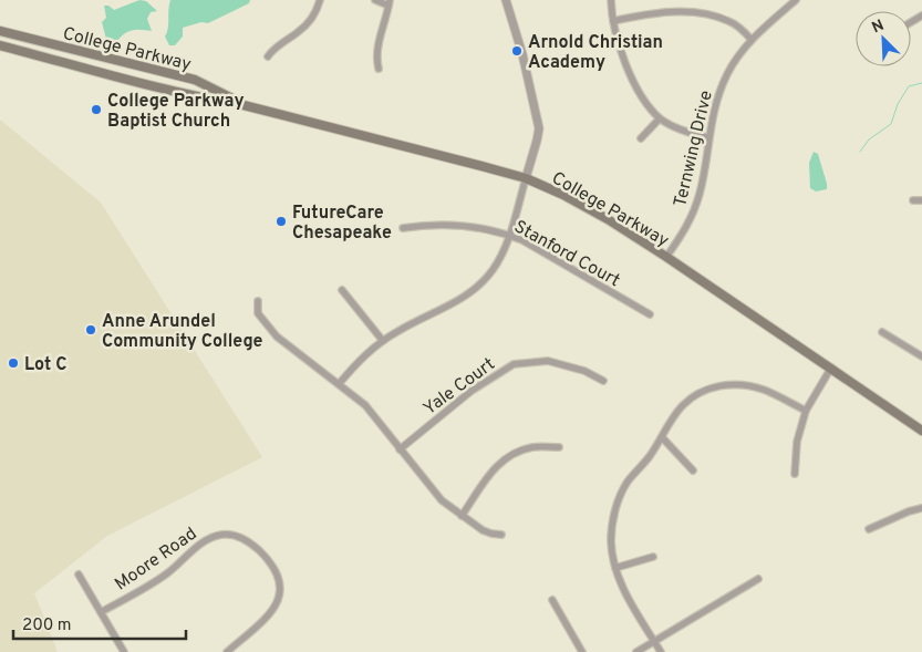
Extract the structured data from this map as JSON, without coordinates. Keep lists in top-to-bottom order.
{
  "streets": {
    "main road": ["College Parkway"],
    "street": [
      "Ternwing Drive",
      "Stanford Court",
      "Yale Court",
      "Moore Road"
    ]
  },
  "crossings": [
    ["College Parkway", "Ternwing Drive"]
  ],
  "places": [
    "Arnold Christian Academy",
    "College Parkway Baptist Church",
    "FutureCare Chesapeake",
    "Anne Arundel Community College",
    "Lot C"
  ],
  "scale_bar": "200 m",
  "north": "top left"
}
